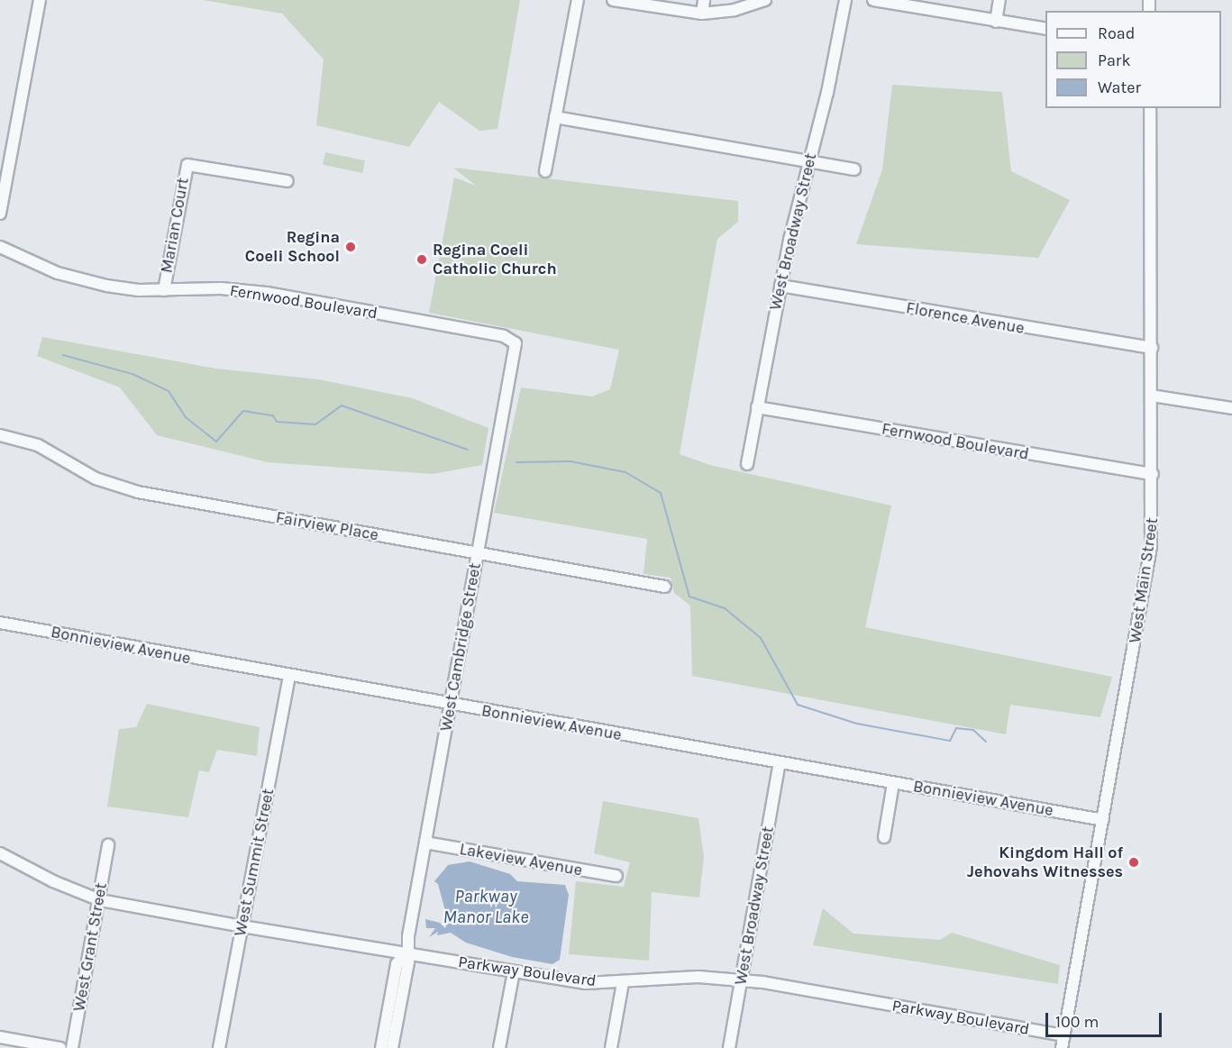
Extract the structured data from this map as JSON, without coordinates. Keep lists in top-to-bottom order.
{
  "streets": {
    "street": [
      "Marian Court",
      "West Broadway Street",
      "Fernwood Boulevard",
      "Florence Avenue",
      "Fairview Place",
      "West Main Street",
      "Bonnieview Avenue",
      "West Cambridge Street",
      "Lakeview Avenue",
      "West Summit Street",
      "West Grant Street",
      "Parkway Boulevard"
    ]
  },
  "crossings": [
    ["Marian Court", "Fernwood Boulevard"],
    ["West Broadway Street", "Fernwood Boulevard"],
    ["West Broadway Street", "Florence Avenue"],
    ["West Broadway Street", "Bonnieview Avenue"],
    ["West Broadway Street", "Parkway Boulevard"],
    ["Fernwood Boulevard", "West Main Street"],
    ["Fernwood Boulevard", "West Cambridge Street"],
    ["Florence Avenue", "West Main Street"],
    ["Fairview Place", "West Cambridge Street"],
    ["West Main Street", "Bonnieview Avenue"],
    ["West Main Street", "Parkway Boulevard"],
    ["Bonnieview Avenue", "West Cambridge Street"],
    ["Bonnieview Avenue", "West Summit Street"],
    ["West Cambridge Street", "Lakeview Avenue"],
    ["West Cambridge Street", "Parkway Boulevard"],
    ["West Summit Street", "Parkway Boulevard"],
    ["West Grant Street", "Parkway Boulevard"]
  ],
  "water": ["Parkway Manor Lake"],
  "places": ["Regina Coeli School", "Regina Coeli Catholic Church", "Kingdom Hall of Jehovahs Witnesses"],
  "legend": ["Road", "Park", "Water"],
  "scale_bar": "100 m"
}
